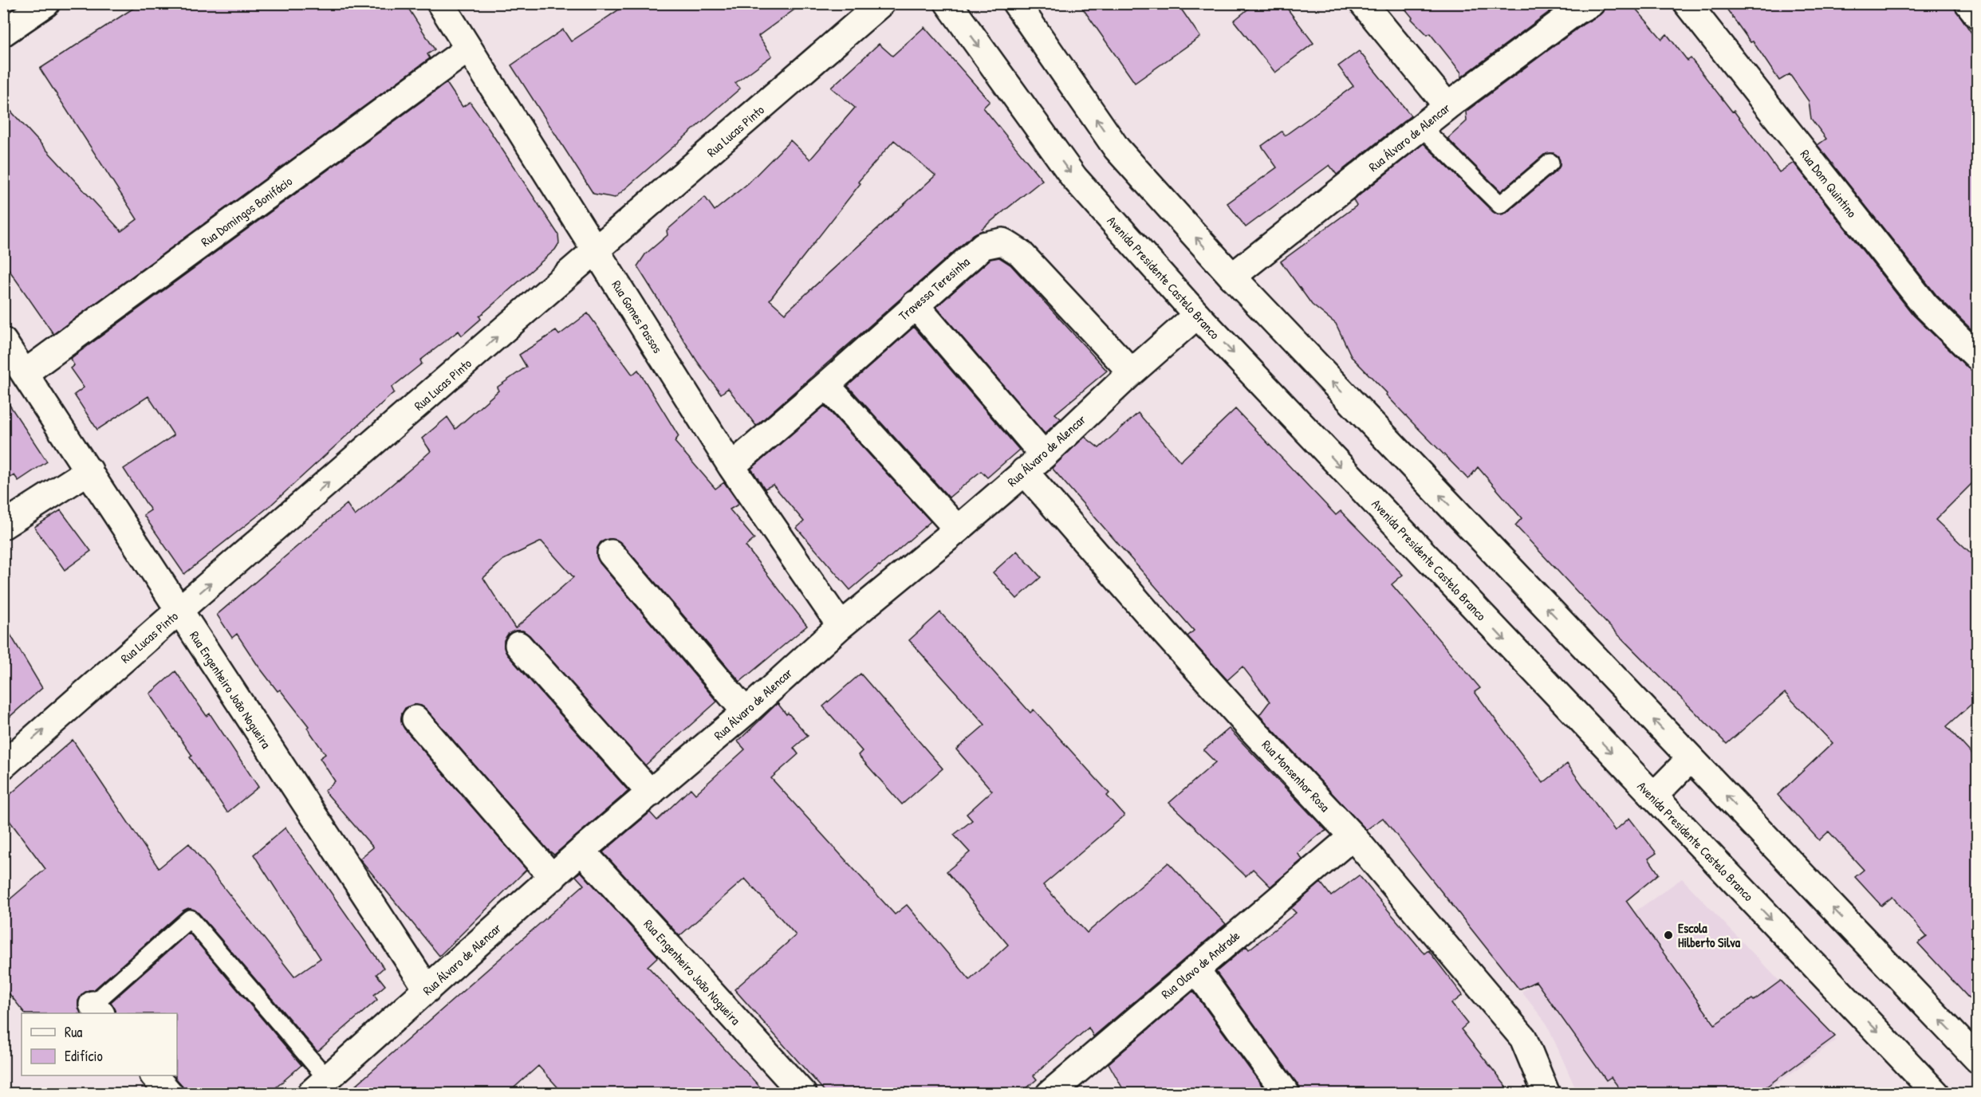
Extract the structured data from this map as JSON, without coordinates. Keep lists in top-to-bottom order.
{
  "streets": {
    "street": [
      "Rua Lucas Pinto",
      "Rua Álvaro de Alencar",
      "Rua Dom Quintino",
      "Rua Domingos Bonifácio",
      "Avenida Presidente Castelo Branco",
      "Travessa Teresinha",
      "Rua Gomes Passos",
      "Rua Engenheiro João Nogueira",
      "Rua Monsenhor Rosa",
      "Rua Olavo de Andrade"
    ]
  },
  "crossings": [
    ["Rua Lucas Pinto", "Rua Gomes Passos"],
    ["Rua Lucas Pinto", "Rua Engenheiro João Nogueira"],
    ["Rua Álvaro de Alencar", "Avenida Presidente Castelo Branco"],
    ["Rua Álvaro de Alencar", "Travessa Teresinha"],
    ["Rua Álvaro de Alencar", "Rua Gomes Passos"],
    ["Rua Álvaro de Alencar", "Rua Engenheiro João Nogueira"],
    ["Rua Álvaro de Alencar", "Rua Monsenhor Rosa"],
    ["Rua Domingos Bonifácio", "Rua Gomes Passos"],
    ["Rua Domingos Bonifácio", "Rua Engenheiro João Nogueira"],
    ["Travessa Teresinha", "Rua Gomes Passos"],
    ["Travessa Teresinha", "Rua Monsenhor Rosa"],
    ["Rua Monsenhor Rosa", "Rua Olavo de Andrade"]
  ],
  "one_way": ["Rua Lucas Pinto"],
  "places": ["Escola Hilberto Silva"],
  "legend": ["Rua", "Edifício"]
}
